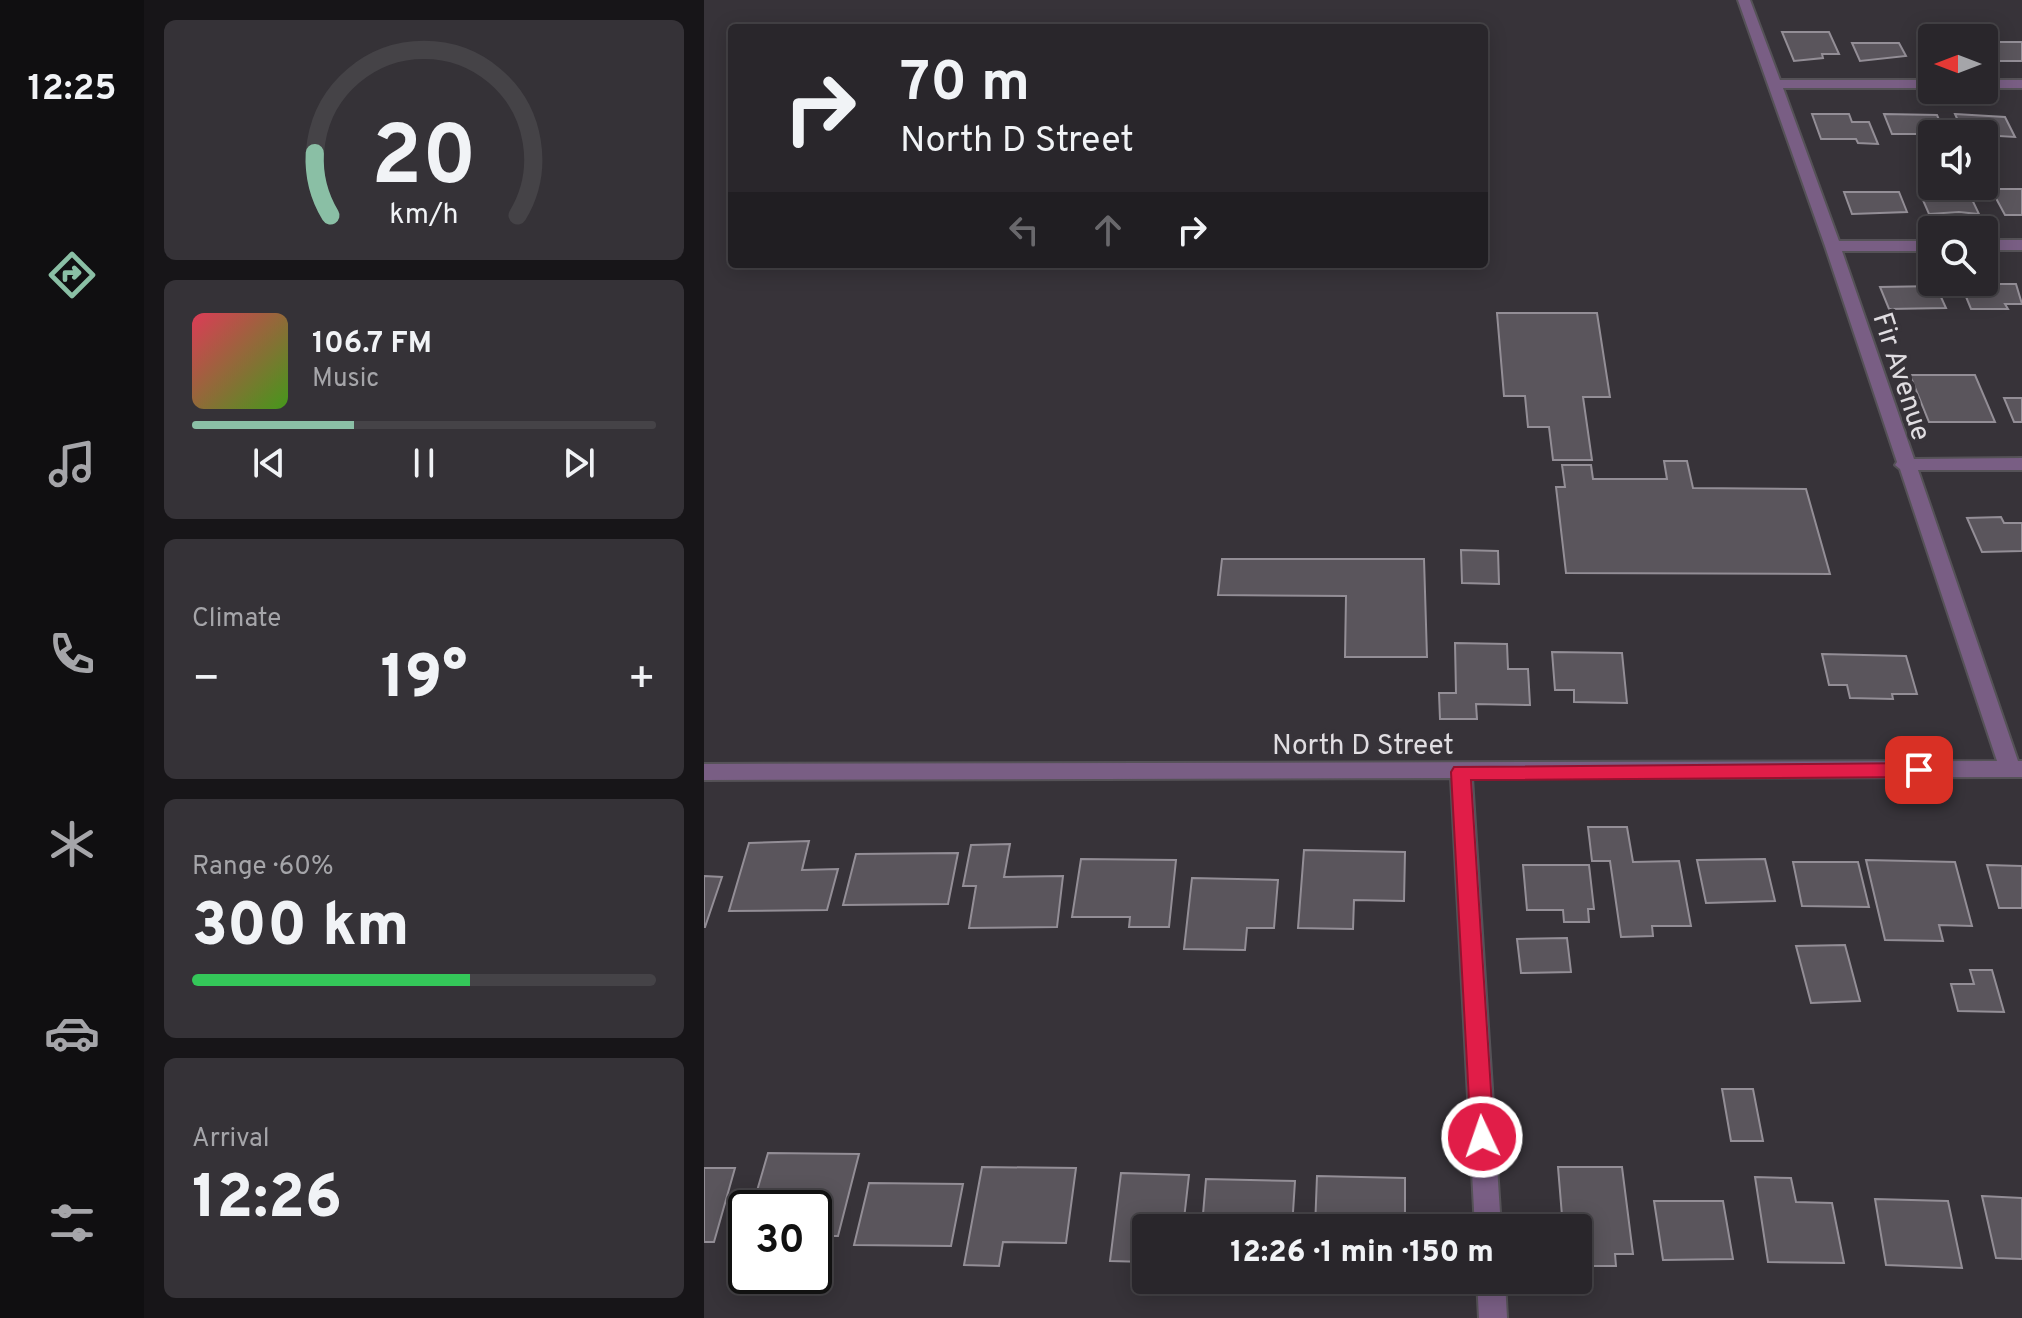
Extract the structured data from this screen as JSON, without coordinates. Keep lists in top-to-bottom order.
{
  "streets": {
    "street": ["Fir Avenue", "North D Street"]
  },
  "crossings": [
    ["Fir Avenue", "North D Street"]
  ],
  "north": "left",
  "page": {
    "tabs": "12:25",
    "turn": ["70 m", "North D Street"],
    "song": ["106.7 FM", "Music"],
    "tile": [
      "Climate",
      ["Range · 60%", "300 km"],
      ["Arrival", "12:26"]
    ],
    "heat": ["−", "19°", "+"],
    "limit": "30",
    "trip": "12:26 · 1 min · 150 m",
    "gauge": ["20", "km/h"]
  }
}
